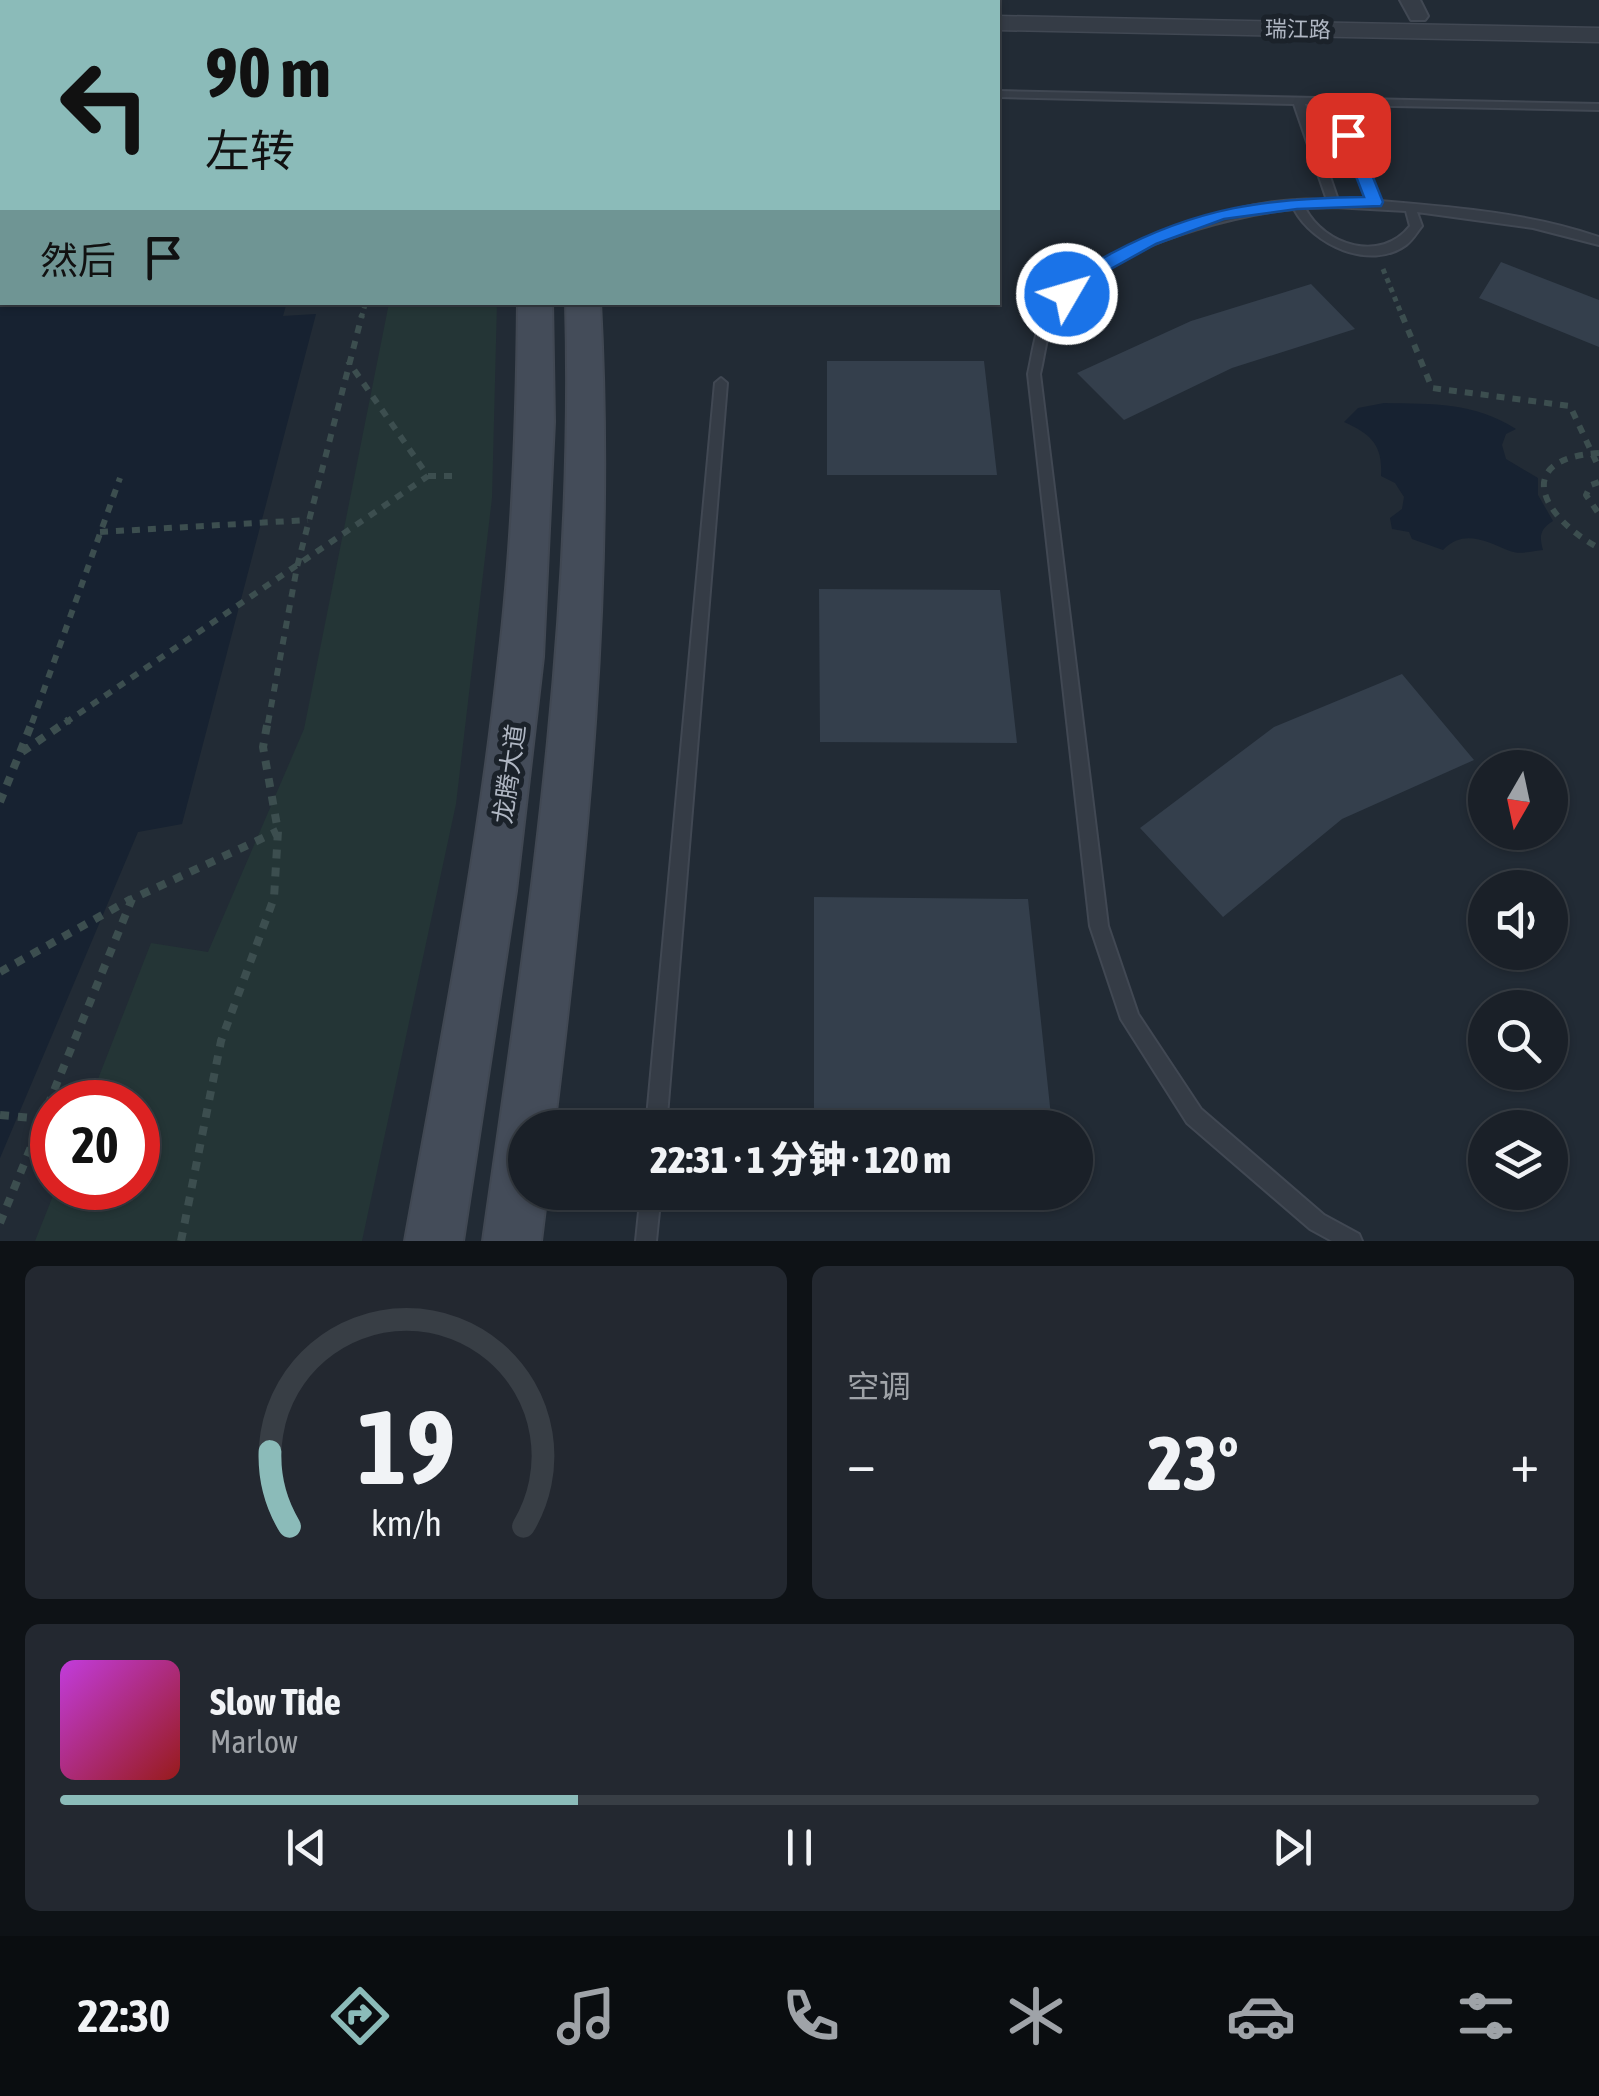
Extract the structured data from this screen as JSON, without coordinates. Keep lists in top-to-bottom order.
{
  "streets": {
    "main road": ["龙腾大道"],
    "street": ["瑞江路"]
  },
  "north": "bottom",
  "page": {
    "turn": ["90 m", "左转"],
    "then": "然后",
    "limit": "20",
    "trip": "22:31 · 1 分钟 · 120 m",
    "tile": "空调",
    "heat": ["−", "23°", "+"],
    "song": ["Slow Tide", "Marlow"],
    "tabs": "22:30",
    "gauge": ["19", "km/h"]
  }
}
